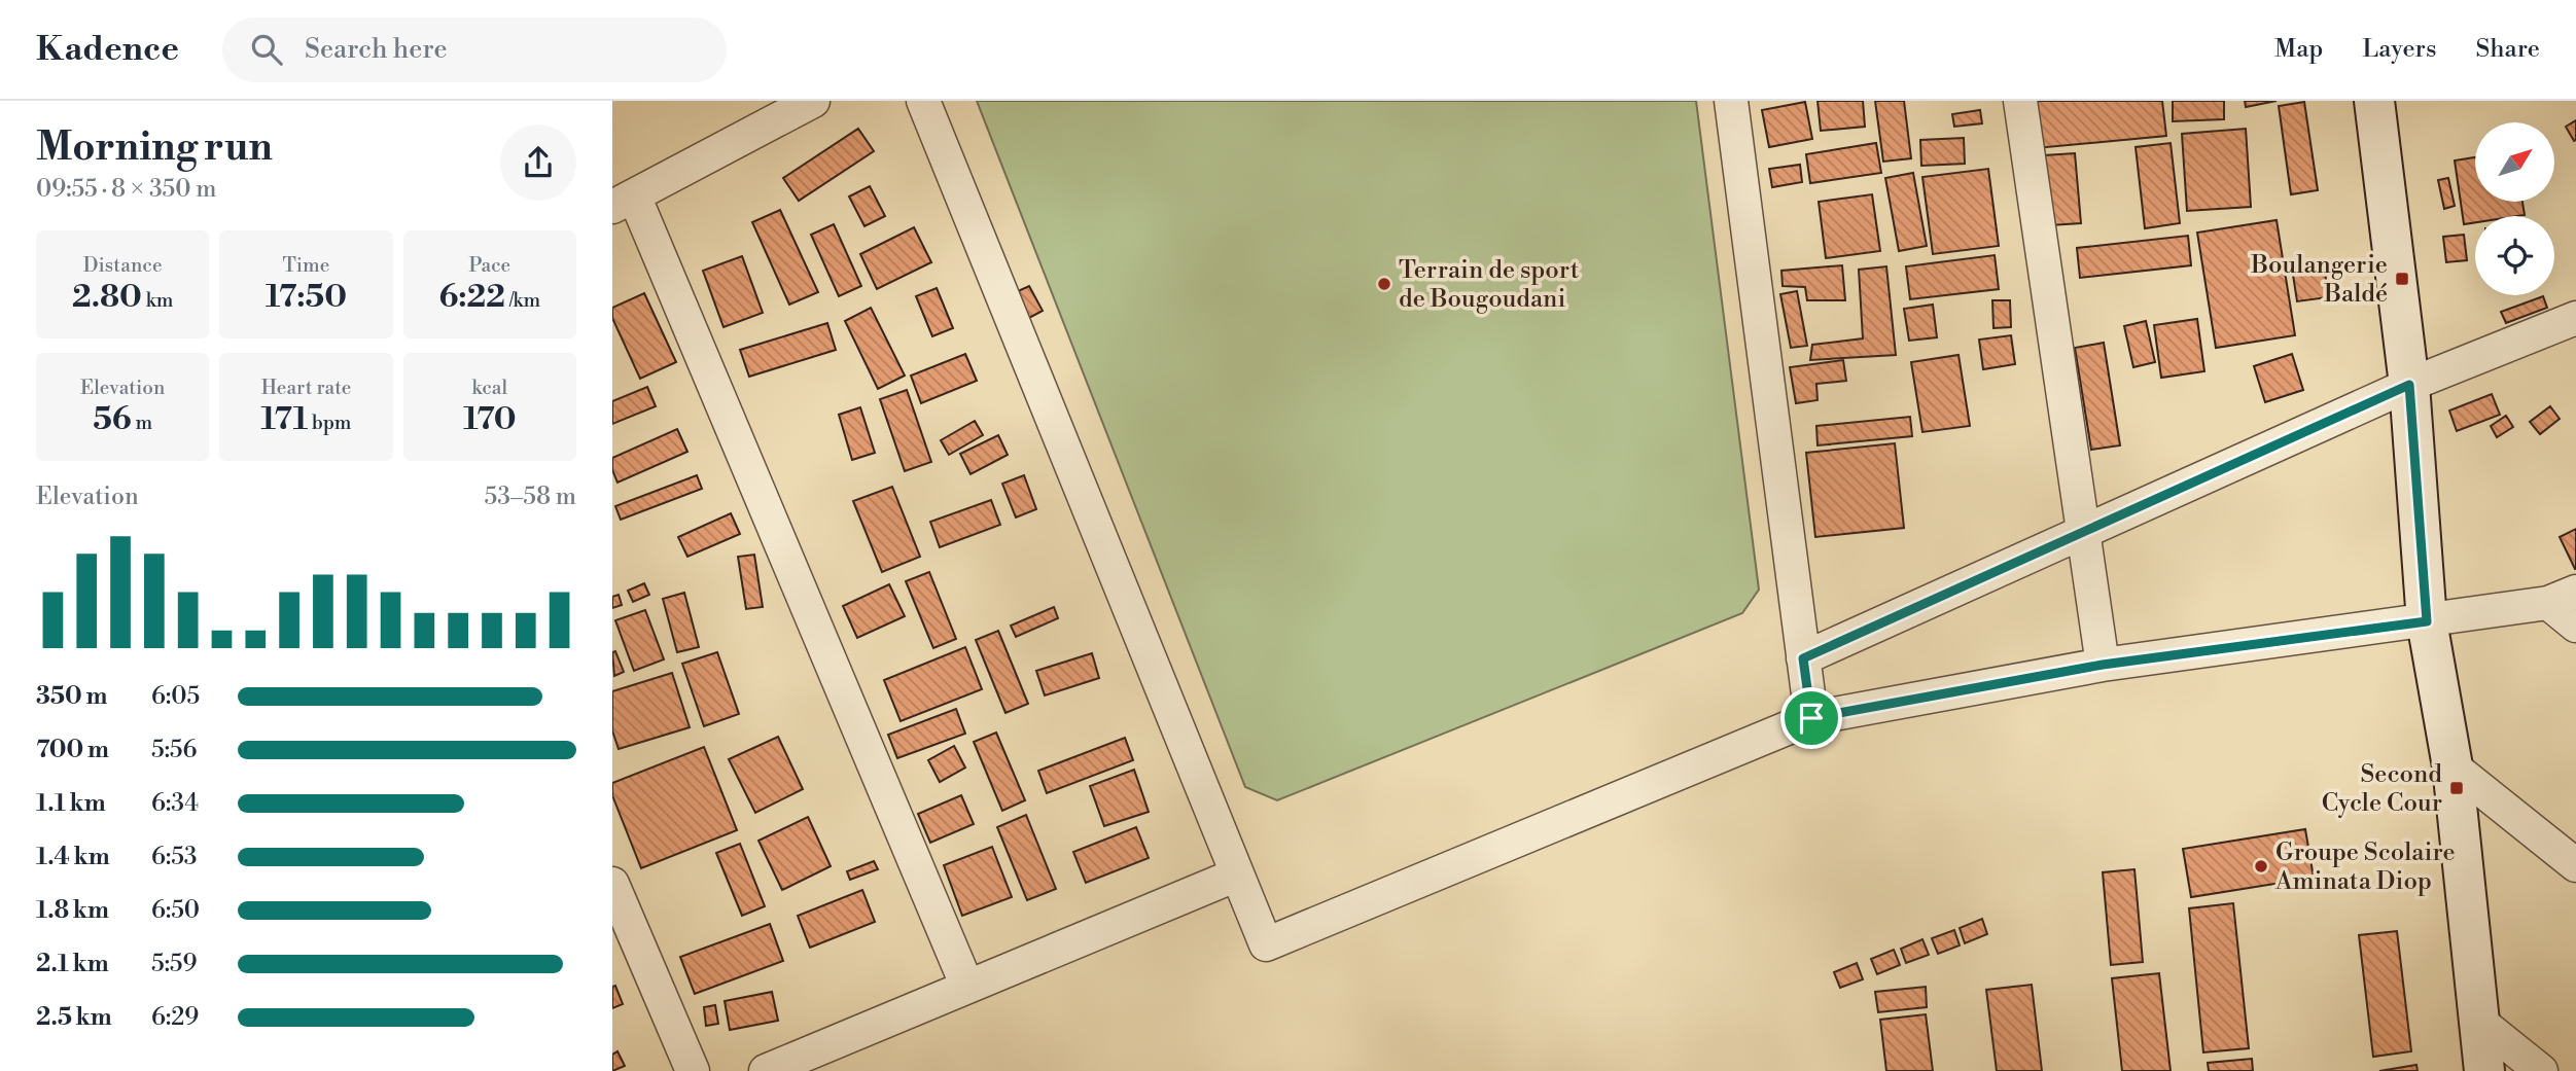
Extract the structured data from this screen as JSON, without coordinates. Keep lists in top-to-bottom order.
{
  "places": {
    "transit": ["Boulangerie Baldé", "Second Cycle Cour"],
    "other": ["Terrain de sport de Bougoudani", "Groupe Scolaire Aminata Diop"]
  },
  "north": "top right",
  "page": {
    "header": "Kadence",
    "search": "Search here",
    "nav": ["Map", "Layers", "Share"],
    "heading": ["Morning run", "09:55 · 8 × 350 m"],
    "stats": [
      ["Distance", "2.80 km"],
      ["Time", "17:50"],
      ["Pace", "6:22 /km"],
      ["Elevation", "56 m"],
      ["Heart rate", "171 bpm"],
      ["kcal", "170"]
    ],
    "chart": ["Elevation", "53–58 m"],
    "list": [
      {
        "name": "350 m",
        "note": "6:05"
      },
      {
        "name": "700 m",
        "note": "5:56"
      },
      {
        "name": "1.1 km",
        "note": "6:34"
      },
      {
        "name": "1.4 km",
        "note": "6:53"
      },
      {
        "name": "1.8 km",
        "note": "6:50"
      },
      {
        "name": "2.1 km",
        "note": "5:59"
      },
      {
        "name": "2.5 km",
        "note": "6:29"
      }
    ]
  }
}
